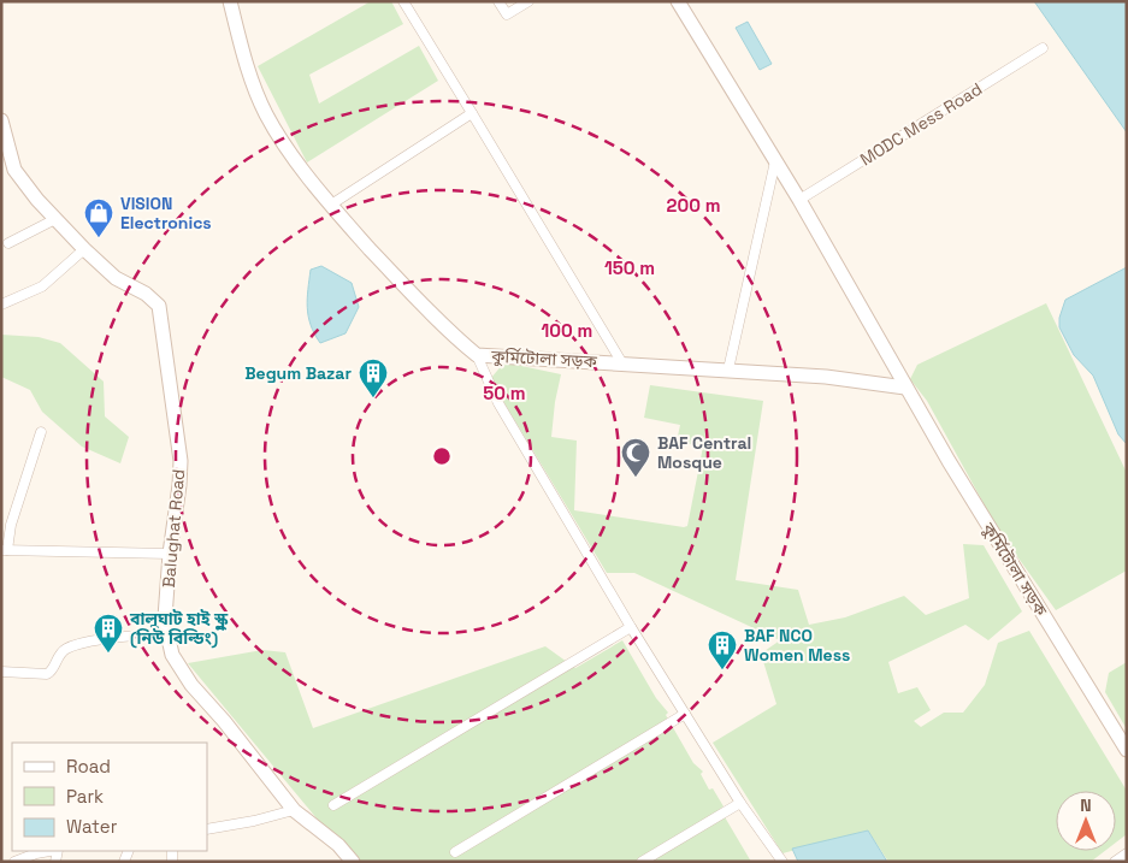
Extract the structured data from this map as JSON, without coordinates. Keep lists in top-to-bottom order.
{
  "streets": {
    "street": ["MODC Mess Road", "কুর্মিটোলা সড়ক", "Balughat Road"]
  },
  "crossings": [
    ["MODC Mess Road", "কুর্মিটোলা সড়ক"]
  ],
  "places": {
    "shop": ["VISION Electronics"],
    "building": ["Begum Bazar", "বালুঘাট হাই স্কুল (নিউ বিল্ডিং)", "BAF NCO Women Mess"],
    "mosque": ["BAF Central Mosque"]
  },
  "legend": ["Road", "Park", "Water"],
  "north": "top",
  "rings": [
    "200 m",
    "150 m",
    "100 m",
    "50 m"
  ]
}
